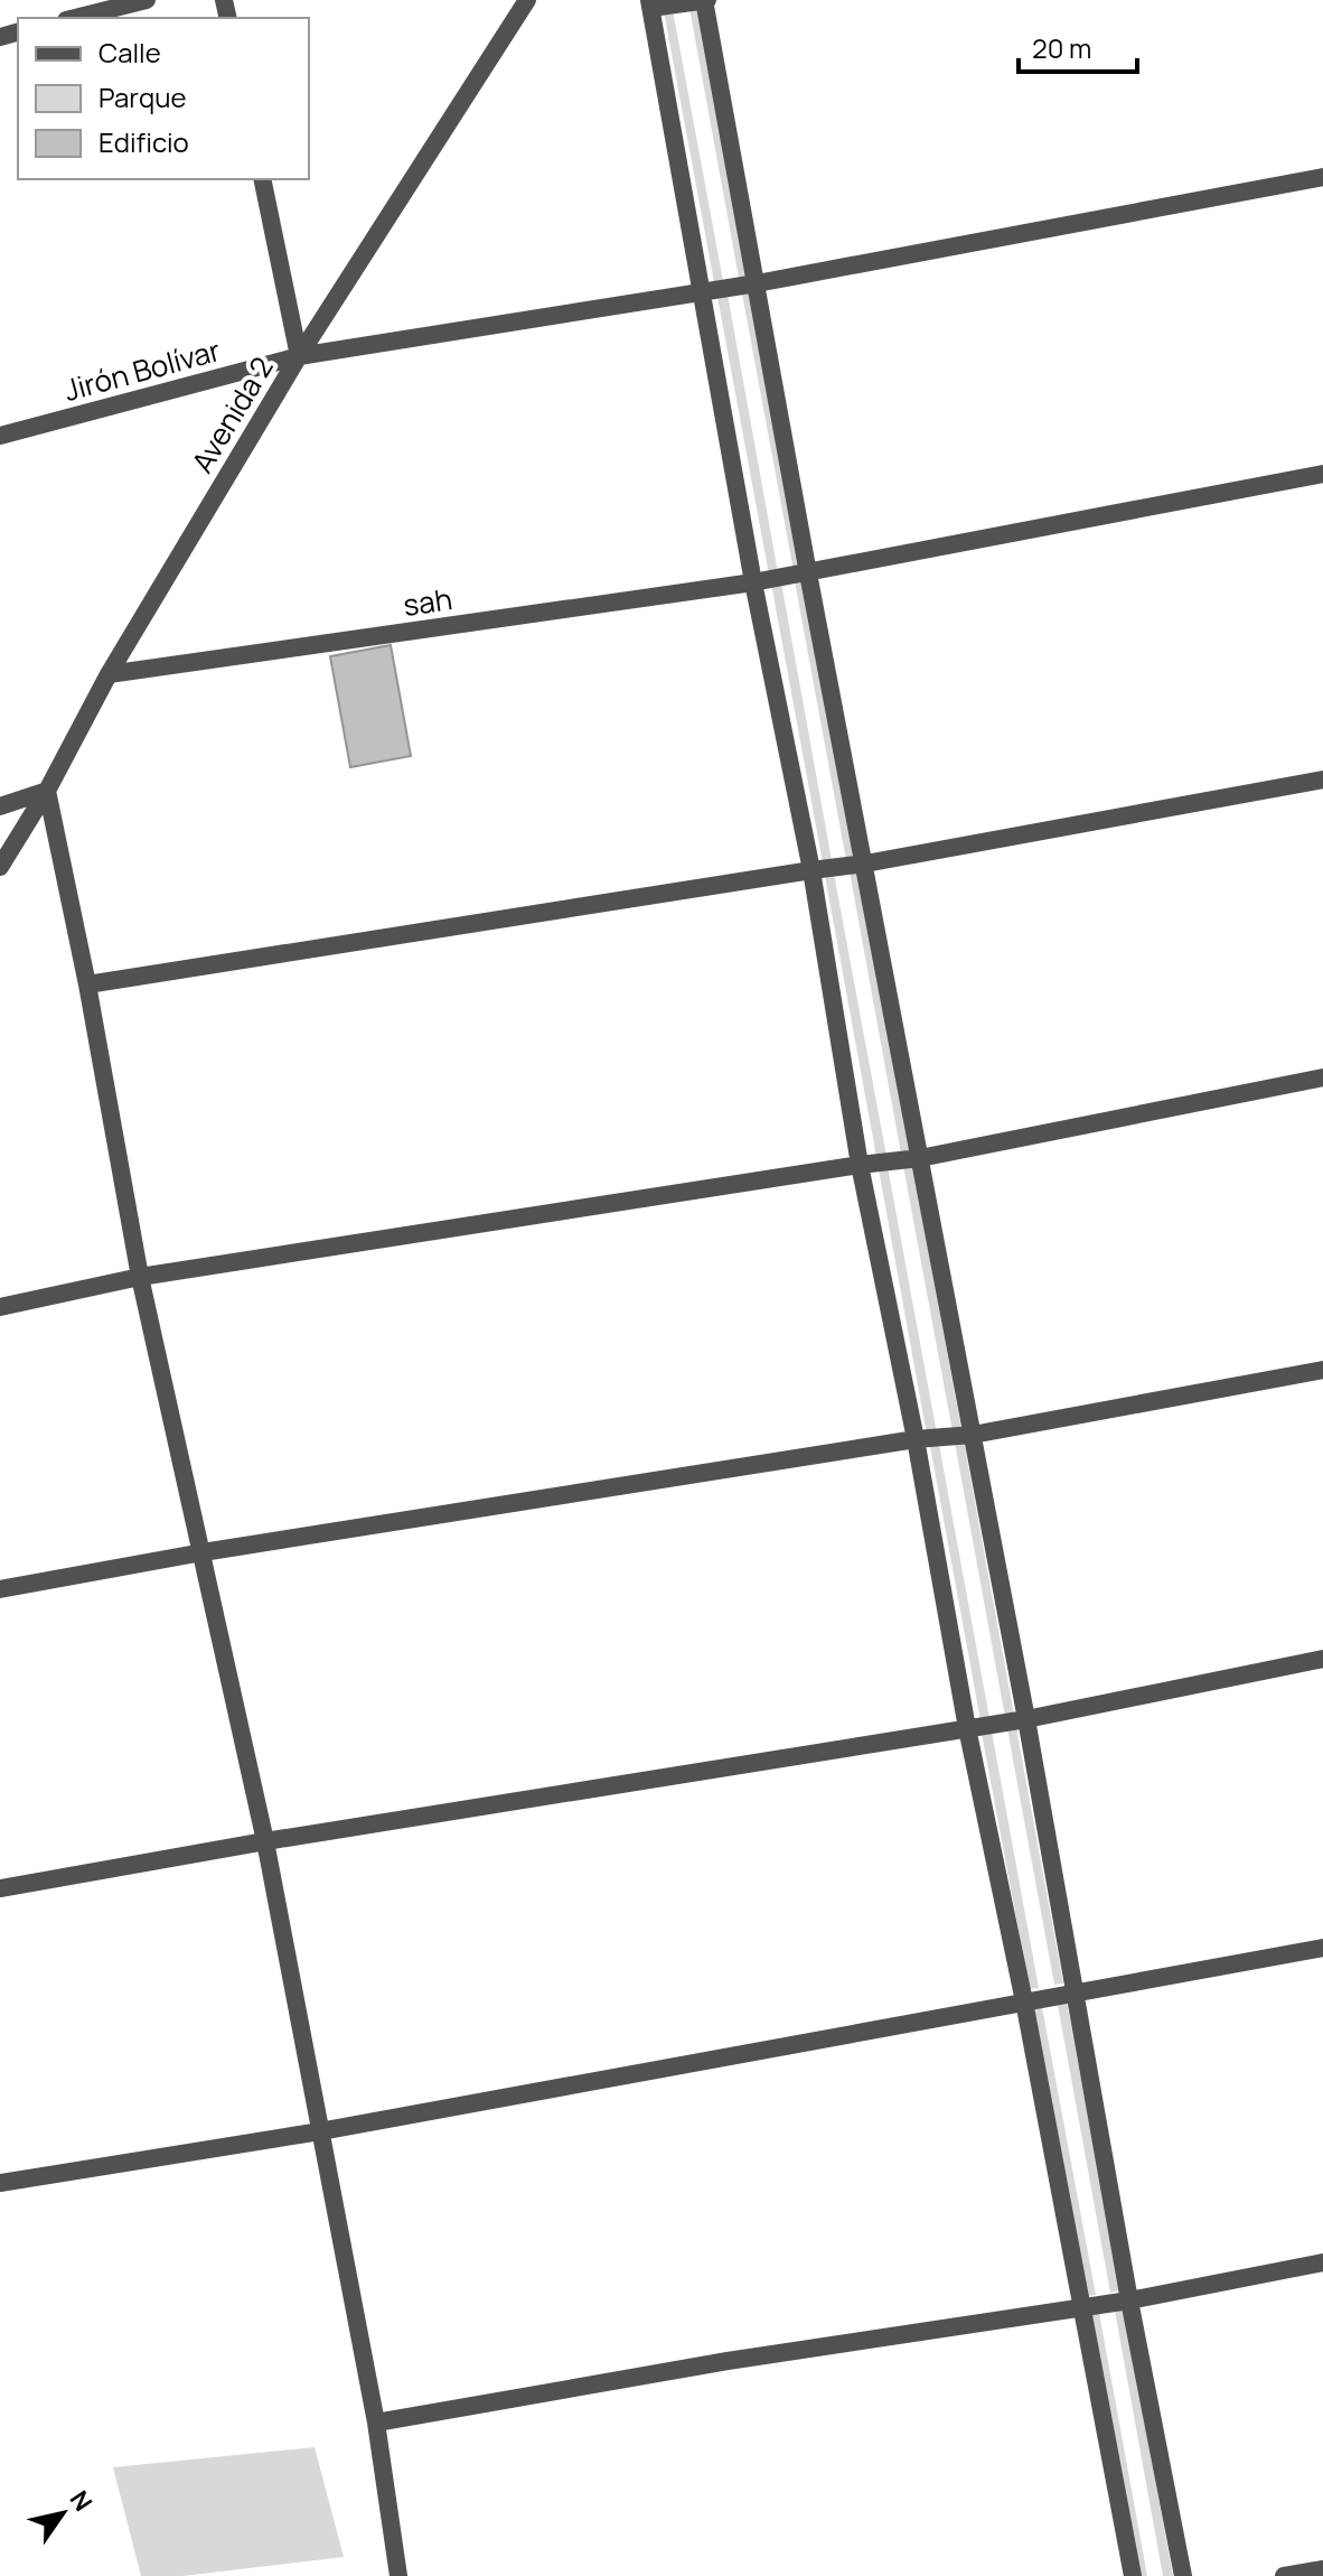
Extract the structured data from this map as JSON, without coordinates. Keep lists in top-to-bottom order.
{
  "streets": {
    "street": ["Jirón Bolívar", "Avenida 2", "sah"]
  },
  "crossings": [
    ["Jirón Bolívar", "Avenida 2"],
    ["Avenida 2", "sah"]
  ],
  "legend": ["Calle", "Parque", "Edificio"],
  "scale_bar": "20 m",
  "north": "top right"
}
